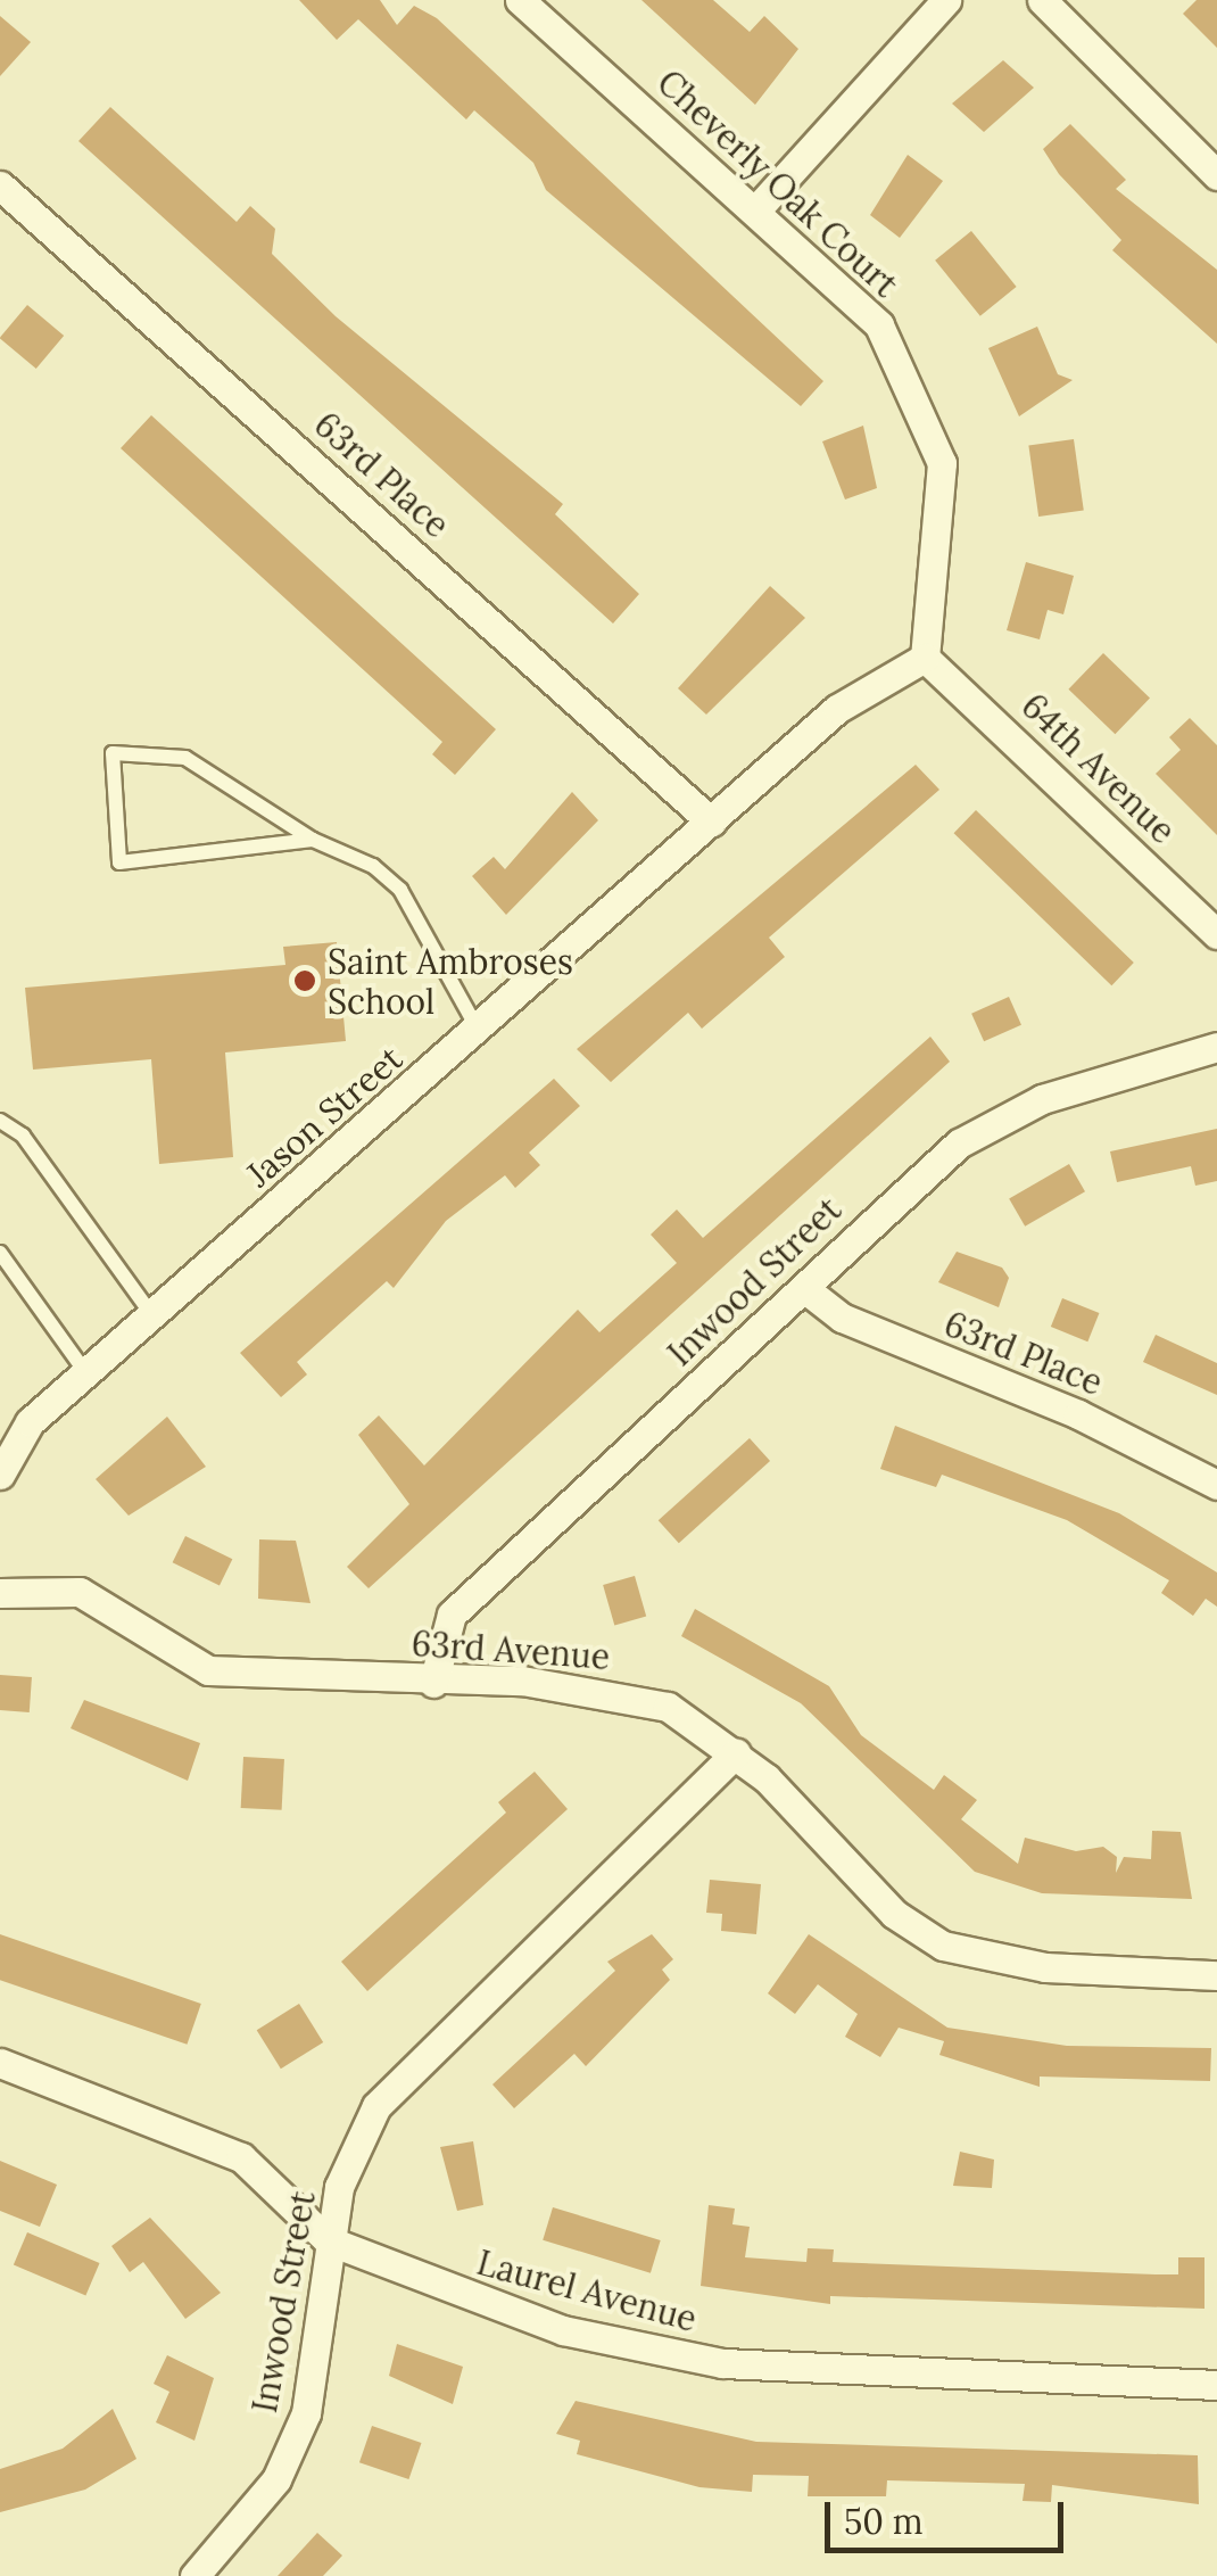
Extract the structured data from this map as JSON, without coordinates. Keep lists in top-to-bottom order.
{
  "streets": {
    "street": [
      "Cheverly Oak Court",
      "63rd Place",
      "64th Avenue",
      "Jason Street",
      "Inwood Street",
      "63rd Avenue",
      "Laurel Avenue"
    ]
  },
  "crossings": [
    ["Cheverly Oak Court", "64th Avenue"],
    ["Cheverly Oak Court", "Jason Street"],
    ["63rd Place", "Jason Street"],
    ["63rd Place", "Inwood Street"],
    ["64th Avenue", "Jason Street"],
    ["Inwood Street", "63rd Avenue"],
    ["Inwood Street", "Laurel Avenue"]
  ],
  "places": ["Saint Ambroses School"],
  "scale_bar": "50 m"
}
